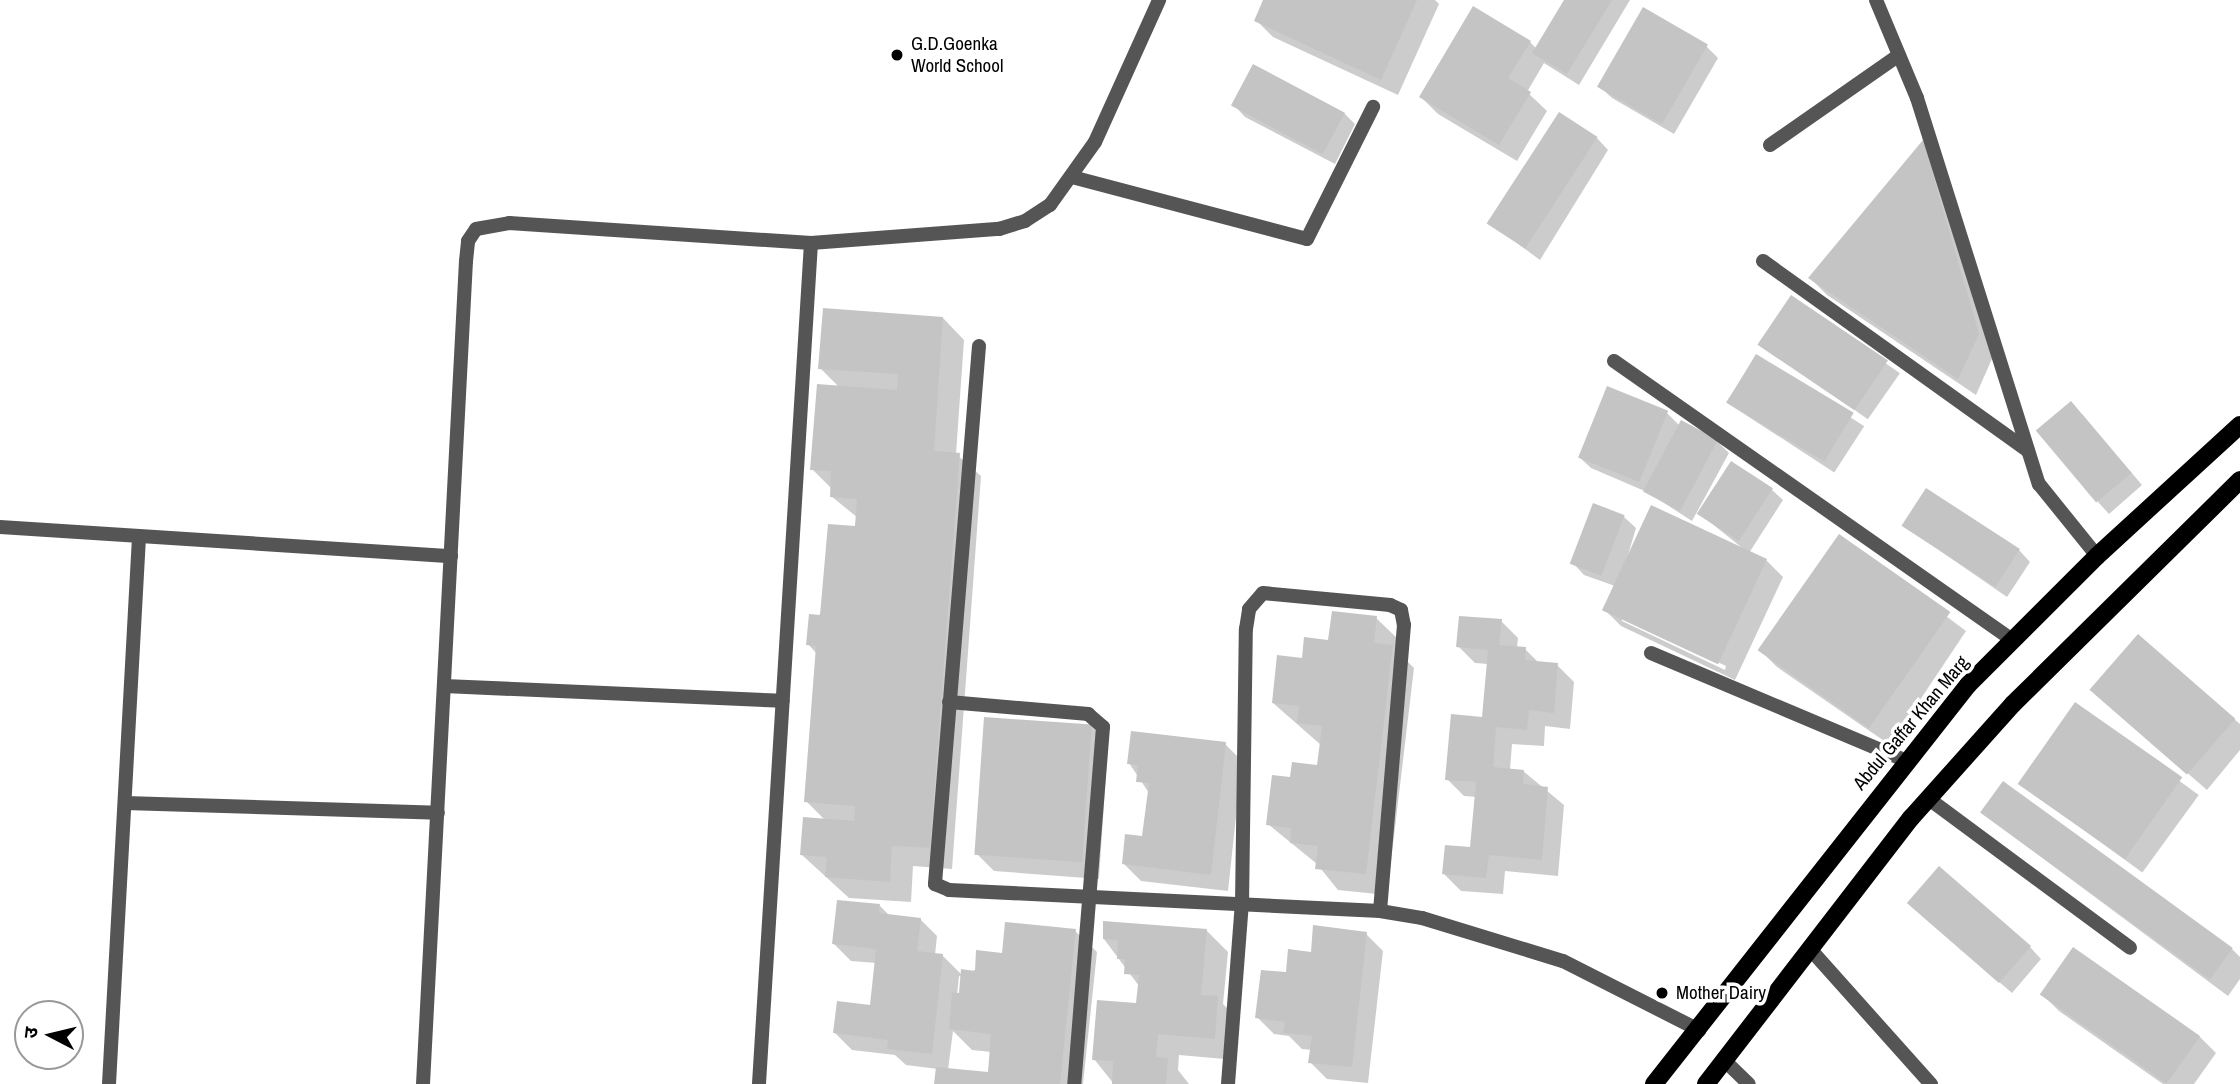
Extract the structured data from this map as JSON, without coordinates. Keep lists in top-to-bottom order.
{
  "streets": {
    "main road": ["Abdul Gaffar Khan Marg"]
  },
  "places": ["G.D.Goenka World School", "Mother Dairy"],
  "north": "left"
}
